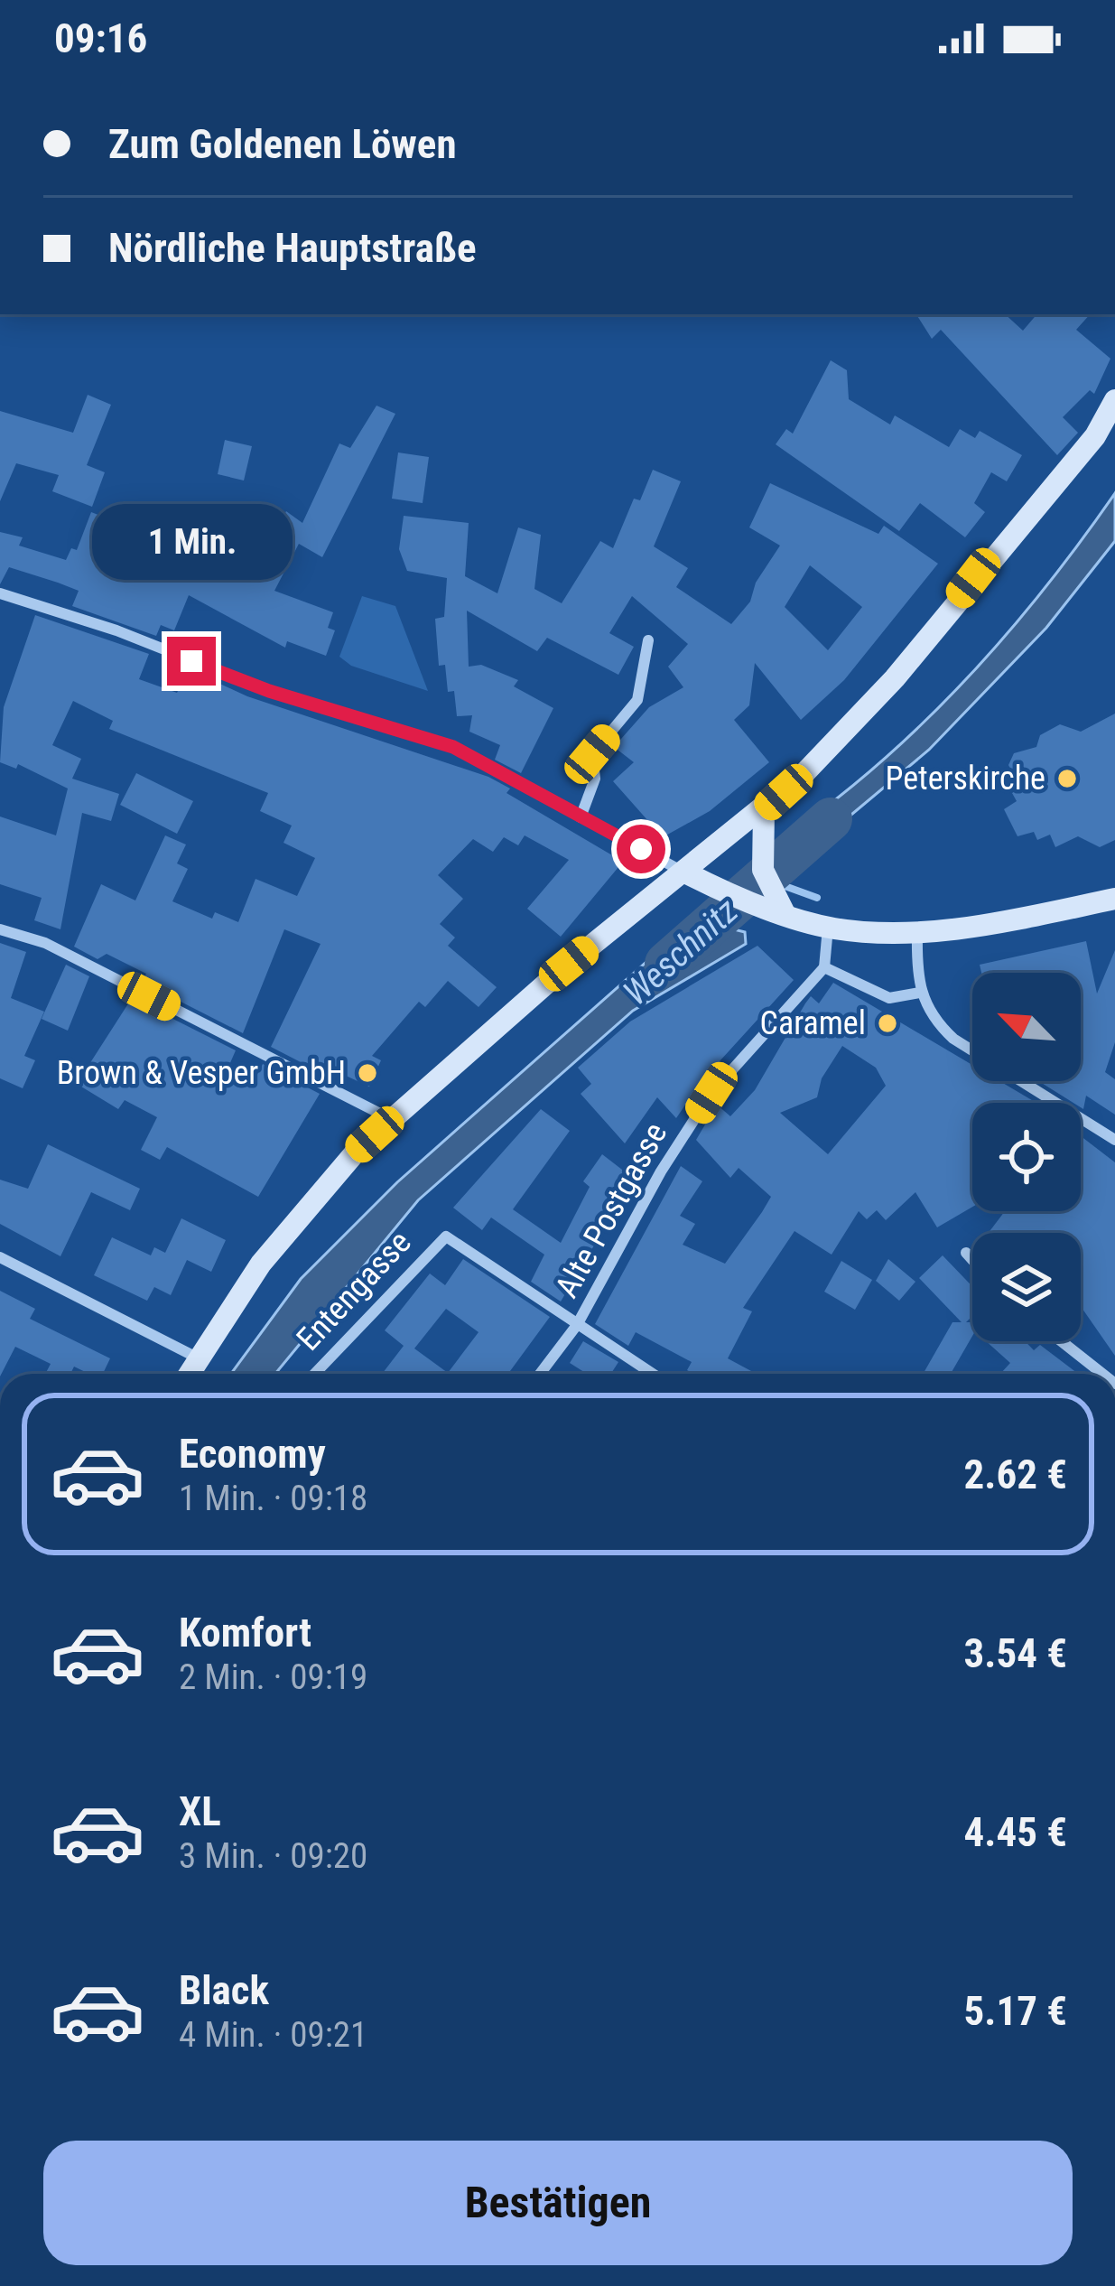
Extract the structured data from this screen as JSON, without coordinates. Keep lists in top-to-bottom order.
{
  "streets": {
    "street": ["Alte Postgasse", "Entengasse"]
  },
  "crossings": [
    ["Alte Postgasse", "Entengasse"]
  ],
  "water": ["Weschnitz"],
  "places": ["Peterskirche", "Caramel", "Brown & Vesper GmbH"],
  "north": "top left",
  "page": {
    "status": "09:16",
    "banner": ["Zum Goldenen Löwen", "Nördliche Hauptstraße"],
    "bubble": "1 Min.",
    "list": [
      {
        "name": "Economy",
        "note": "1 Min. · 09:18",
        "value": "2.62 €"
      },
      {
        "name": "Komfort",
        "note": "2 Min. · 09:19",
        "value": "3.54 €"
      },
      {
        "name": "XL",
        "note": "3 Min. · 09:20",
        "value": "4.45 €"
      },
      {
        "name": "Black",
        "note": "4 Min. · 09:21",
        "value": "5.17 €"
      }
    ],
    "buttons": "Bestätigen"
  }
}
